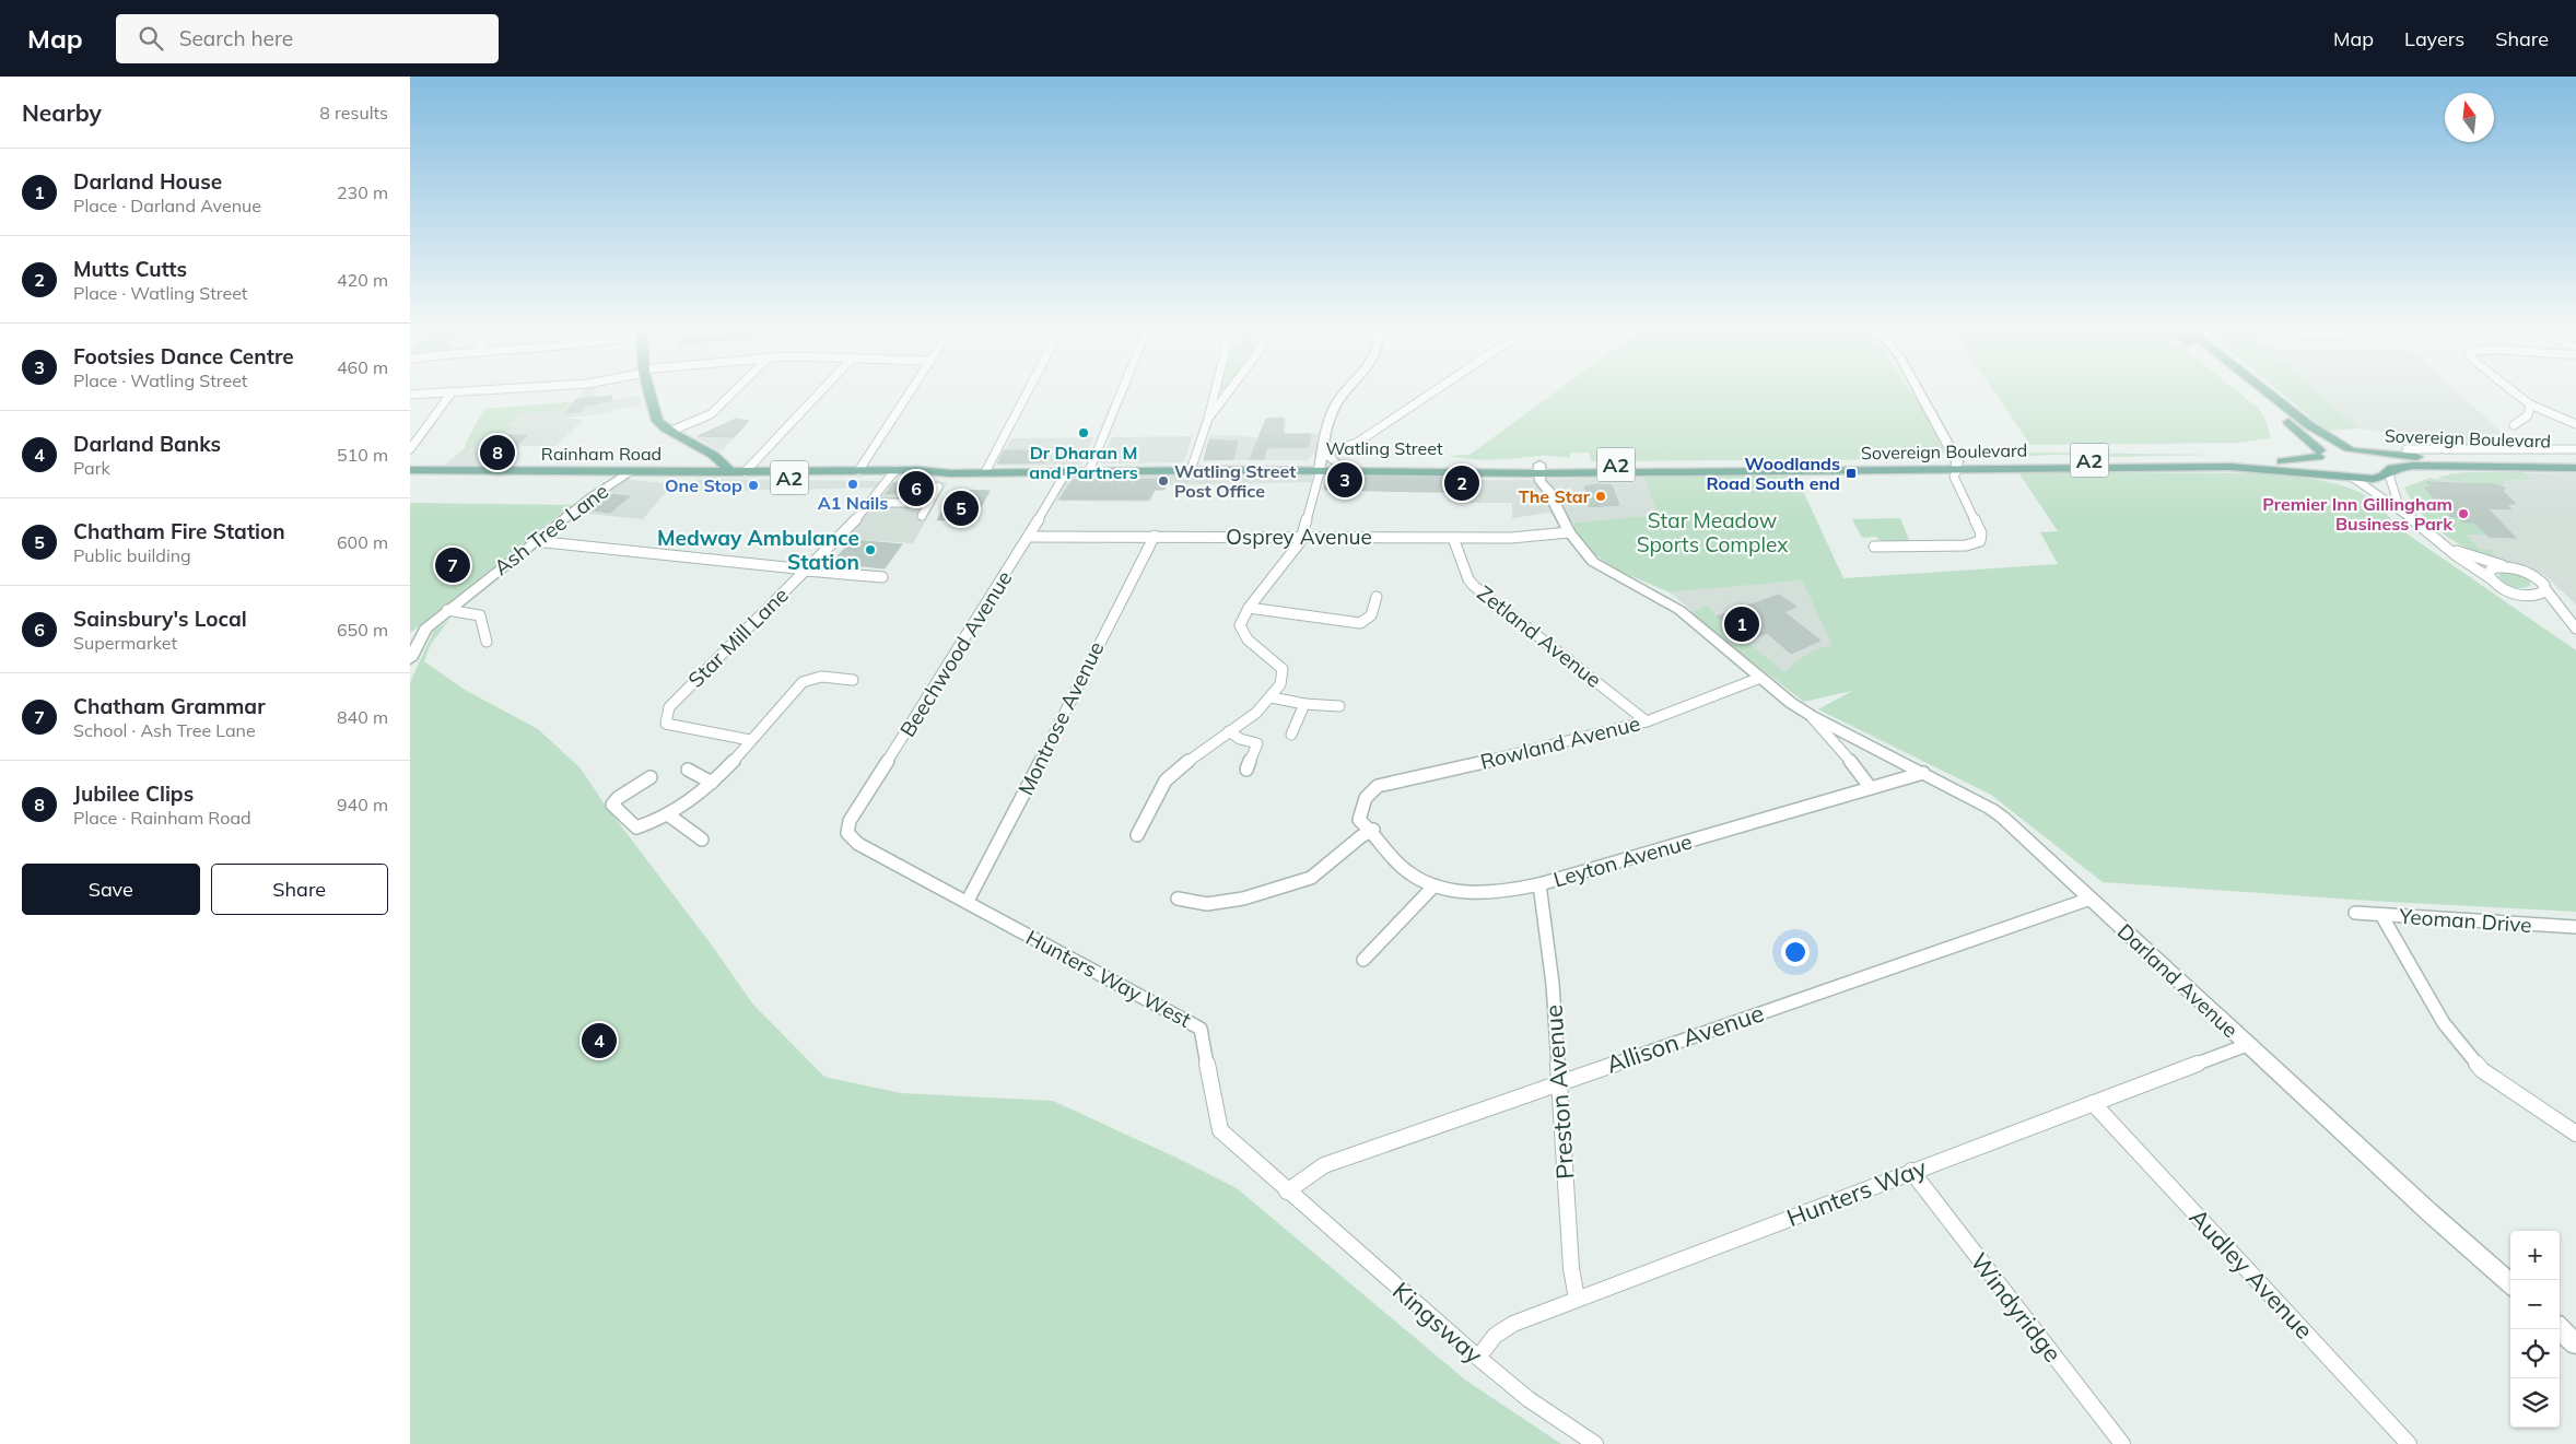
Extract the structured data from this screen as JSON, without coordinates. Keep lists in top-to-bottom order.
{
  "streets": {
    "main road": [
      "Sovereign Boulevard",
      "Watling Street",
      "Rainham Road",
      "A2"
    ],
    "street": [
      "Ash Tree Lane",
      "Osprey Avenue",
      "Zetland Avenue",
      "Star Mill Lane",
      "Beechwood Avenue",
      "Montrose Avenue",
      "Rowland Avenue",
      "Leyton Avenue",
      "Yeoman Drive",
      "Hunters Way West",
      "Darland Avenue",
      "Allison Avenue",
      "Preston Avenue",
      "Hunters Way",
      "Audley Avenue",
      "Windyridge",
      "Kingsway"
    ]
  },
  "crossings": [
    ["Sovereign Boulevard", "Watling Street"],
    ["Sovereign Boulevard", "Darland Avenue"],
    ["Watling Street", "Rainham Road"],
    ["Watling Street", "Ash Tree Lane"],
    ["Watling Street", "Star Mill Lane"],
    ["Watling Street", "Beechwood Avenue"],
    ["Watling Street", "Darland Avenue"],
    ["Rainham Road", "Ash Tree Lane"],
    ["Osprey Avenue", "Zetland Avenue"],
    ["Osprey Avenue", "Beechwood Avenue"],
    ["Osprey Avenue", "Montrose Avenue"],
    ["Osprey Avenue", "Darland Avenue"],
    ["Zetland Avenue", "Rowland Avenue"],
    ["Beechwood Avenue", "Hunters Way West"],
    ["Montrose Avenue", "Hunters Way West"],
    ["Rowland Avenue", "Leyton Avenue"],
    ["Rowland Avenue", "Darland Avenue"],
    ["Leyton Avenue", "Darland Avenue"],
    ["Leyton Avenue", "Preston Avenue"],
    ["Hunters Way West", "Allison Avenue"],
    ["Hunters Way West", "Kingsway"],
    ["Darland Avenue", "Allison Avenue"],
    ["Darland Avenue", "Hunters Way"],
    ["Allison Avenue", "Preston Avenue"],
    ["Allison Avenue", "Kingsway"],
    ["Preston Avenue", "Hunters Way"],
    ["Hunters Way", "Audley Avenue"],
    ["Hunters Way", "Windyridge"],
    ["Hunters Way", "Kingsway"]
  ],
  "parks": ["Star Meadow Sports Complex"],
  "places": {
    "other": [
      "Dr Dharan M and Partners",
      "Watling Street Post Office",
      "A1 Nails",
      "One Stop",
      "The Star",
      "Premier Inn Gillingham Business Park",
      "Medway Ambulance Station"
    ],
    "transit": ["Woodlands Road South end"]
  },
  "north": "top",
  "page": {
    "header": "Map",
    "search": "Search here",
    "nav": ["Map", "Layers", "Share"],
    "heading": ["Nearby", "8 results"],
    "list": [
      {
        "mark": "1",
        "name": "Darland House",
        "note": "Place · Darland Avenue",
        "value": "230 m"
      },
      {
        "mark": "2",
        "name": "Mutts Cutts",
        "note": "Place · Watling Street",
        "value": "420 m"
      },
      {
        "mark": "3",
        "name": "Footsies Dance Centre",
        "note": "Place · Watling Street",
        "value": "460 m"
      },
      {
        "mark": "4",
        "name": "Darland Banks",
        "note": "Park",
        "value": "510 m"
      },
      {
        "mark": "5",
        "name": "Chatham Fire Station",
        "note": "Public building",
        "value": "600 m"
      },
      {
        "mark": "6",
        "name": "Sainsbury's Local",
        "note": "Supermarket",
        "value": "650 m"
      },
      {
        "mark": "7",
        "name": "Chatham Grammar",
        "note": "School · Ash Tree Lane",
        "value": "840 m"
      },
      {
        "mark": "8",
        "name": "Jubilee Clips",
        "note": "Place · Rainham Road",
        "value": "940 m"
      }
    ],
    "pins": [
      "8",
      "3",
      "2",
      "6",
      "5",
      "7",
      "1",
      "4"
    ],
    "buttons": ["Save", "Share"],
    "map_buttons": ["+", "−"]
  }
}
